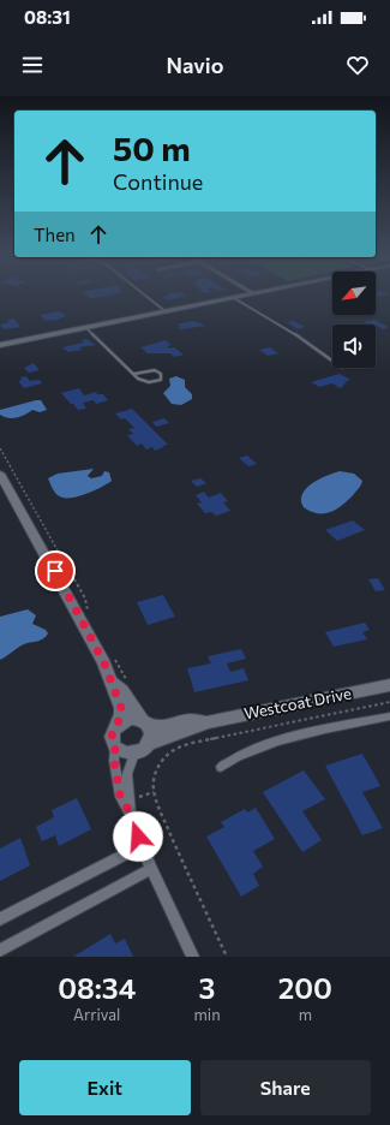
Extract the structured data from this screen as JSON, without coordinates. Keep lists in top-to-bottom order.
{
  "streets": {
    "main road": ["Westcoat Drive"]
  },
  "north": "bottom left",
  "page": {
    "status": "08:31",
    "header": "Navio",
    "turn": ["50 m", "Continue"],
    "then": "Then",
    "eta": [
      "08:34",
      "Arrival",
      "3",
      "min",
      "200",
      "m"
    ],
    "buttons": ["Exit", "Share"]
  }
}
